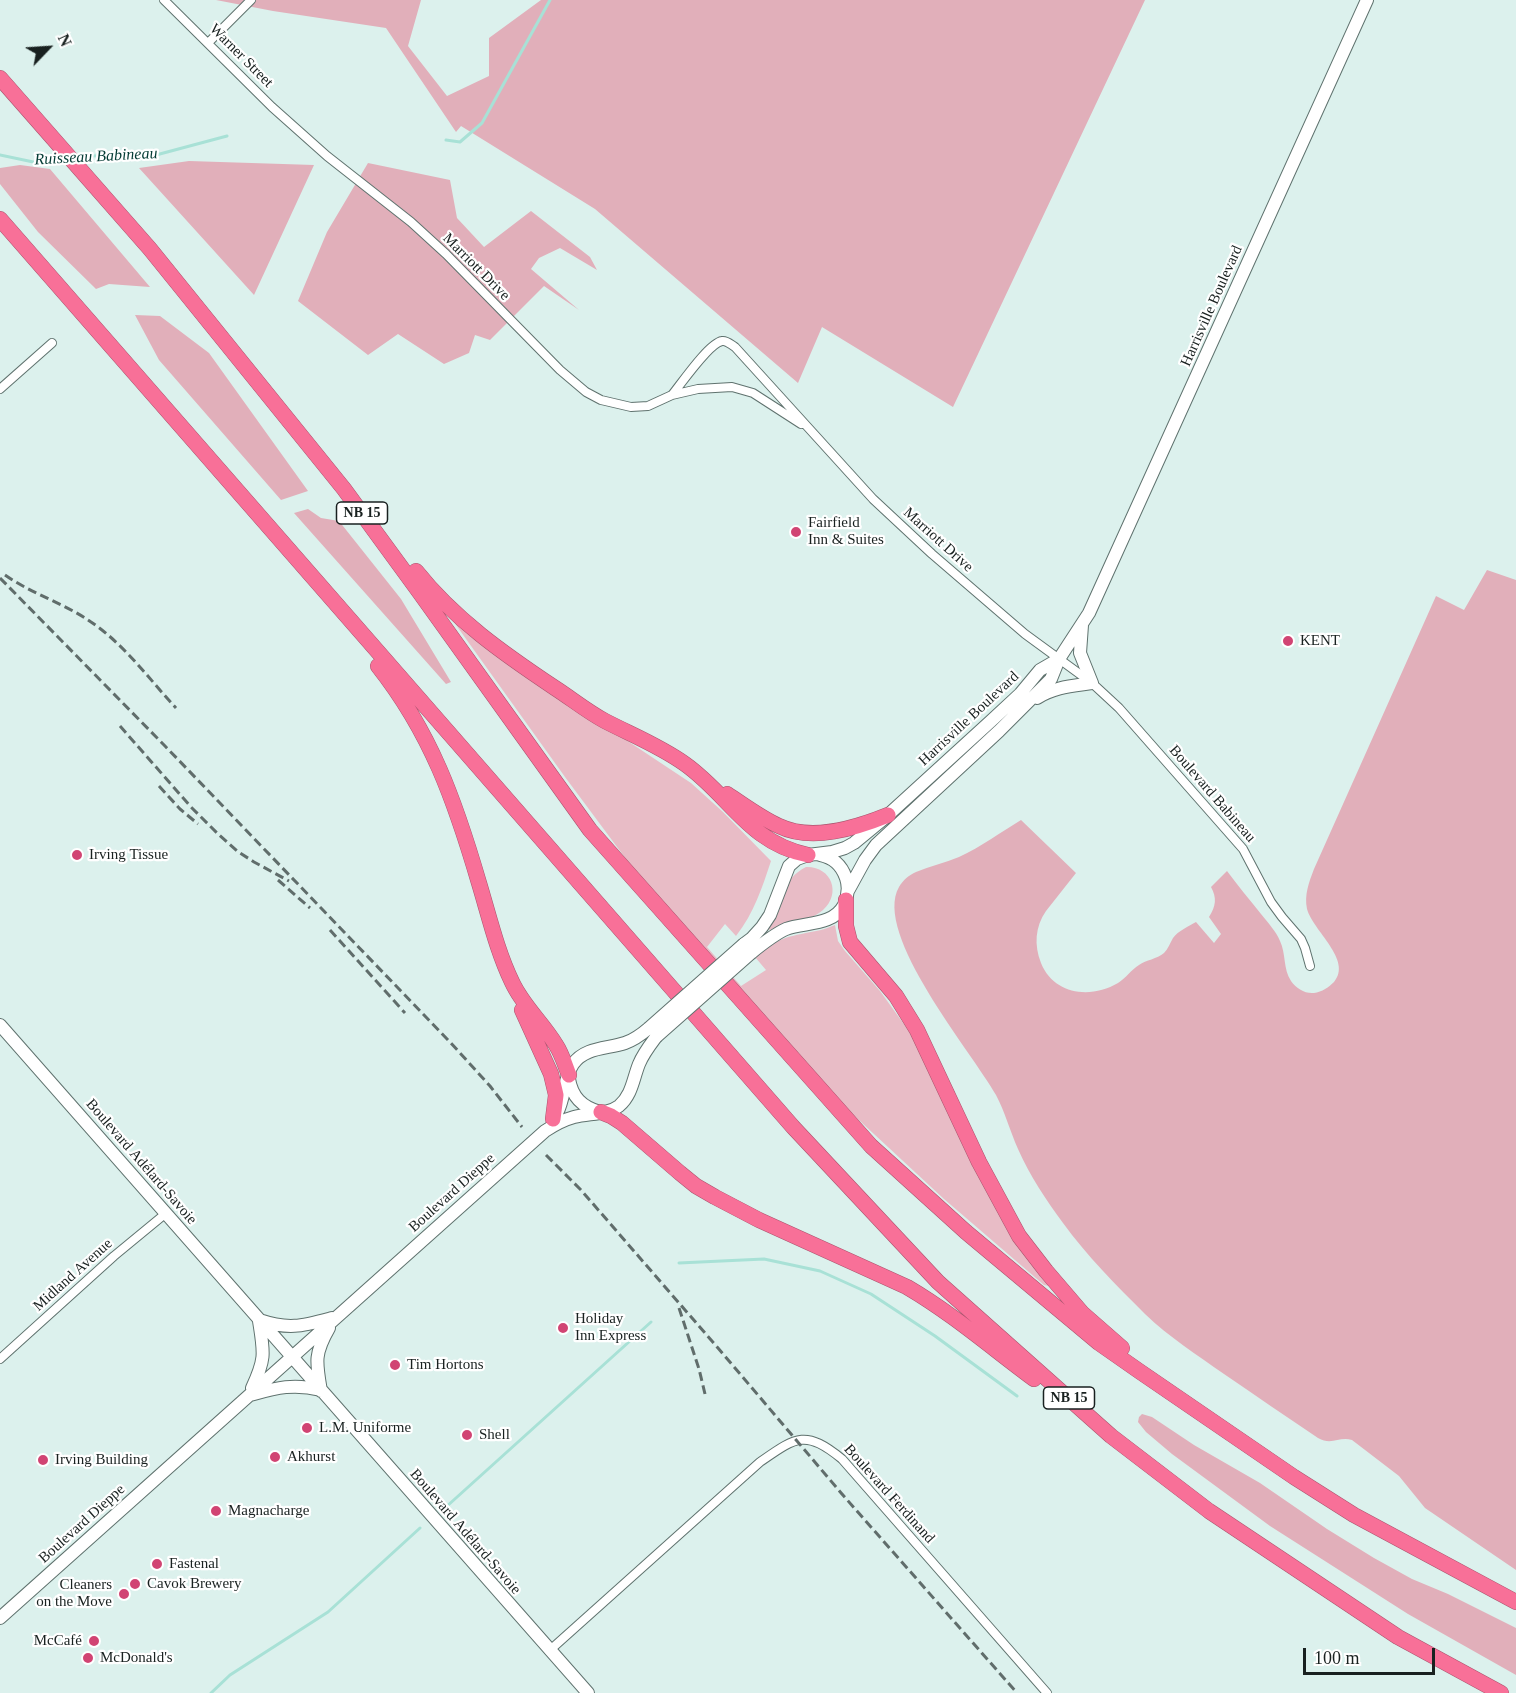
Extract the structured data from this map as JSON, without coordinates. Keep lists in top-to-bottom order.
{
  "streets": {
    "highway": ["NB 15"],
    "main road": ["Harrisville Boulevard", "Boulevard Adélard-Savoie", "Boulevard Dieppe"],
    "street": [
      "Warner Street",
      "Marriott Drive",
      "Boulevard Babineau",
      "Midland Avenue",
      "Boulevard Ferdinand"
    ]
  },
  "crossings": [
    ["Warner Street", "Marriott Drive"],
    ["Marriott Drive", "Harrisville Boulevard"],
    ["Marriott Drive", "Boulevard Babineau"],
    ["Boulevard Adélard-Savoie", "Boulevard Dieppe"],
    ["Boulevard Adélard-Savoie", "Midland Avenue"],
    ["Boulevard Adélard-Savoie", "Boulevard Ferdinand"]
  ],
  "water": ["Ruisseau Babineau"],
  "places": [
    "Fairfield Inn & Suites",
    "KENT",
    "Irving Tissue",
    "Holiday Inn Express",
    "Tim Hortons",
    "L.M. Uniforme",
    "Shell",
    "Akhurst",
    "Irving Building",
    "Magnacharge",
    "Fastenal",
    "Cavok Brewery",
    "Cleaners on the Move",
    "McCafé",
    "McDonald's"
  ],
  "scale_bar": "100 m",
  "north": "top right"
}
